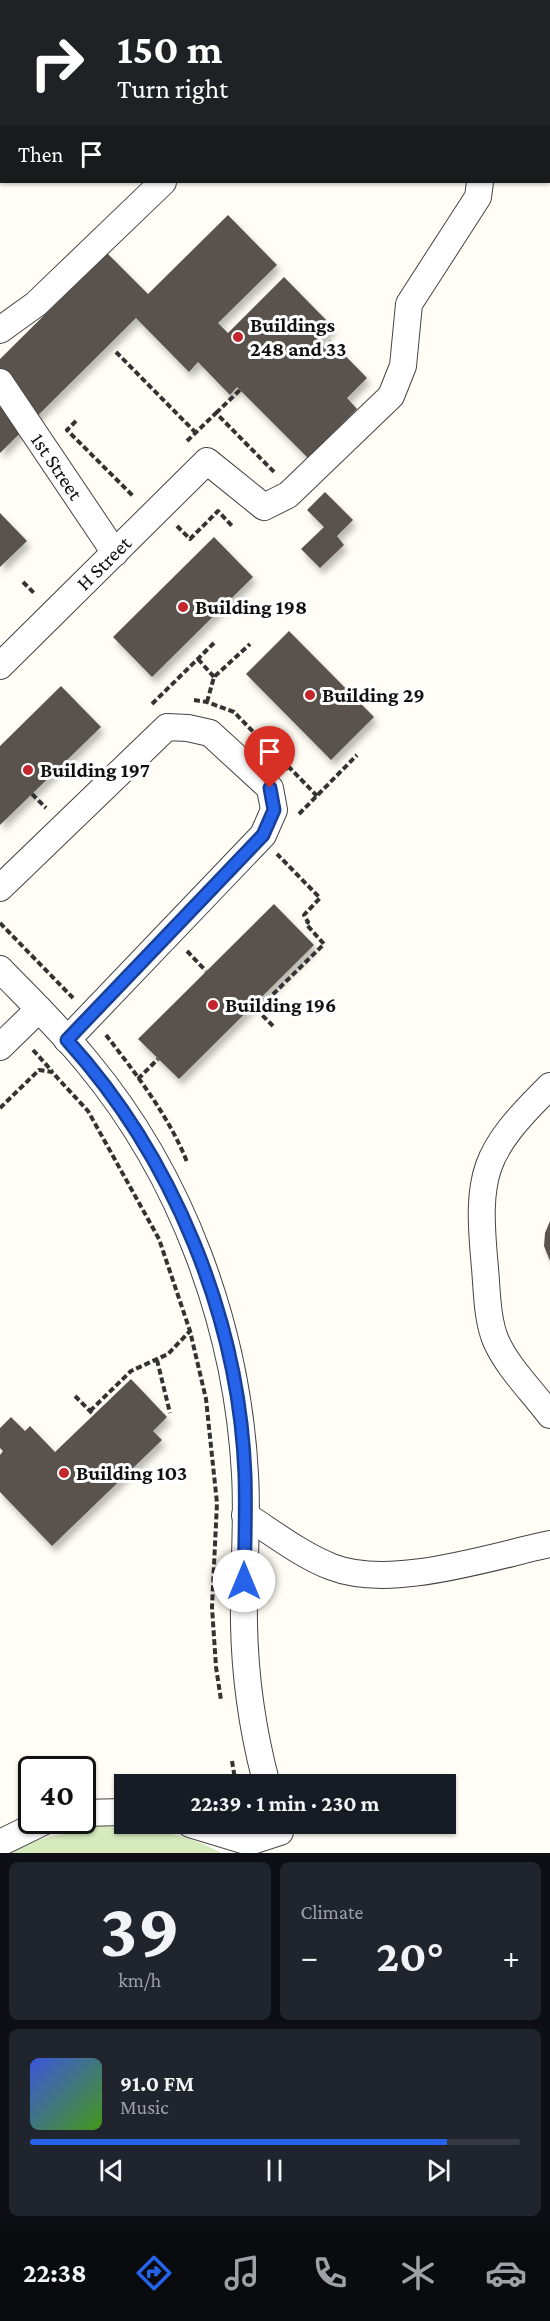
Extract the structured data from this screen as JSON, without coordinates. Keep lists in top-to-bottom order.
{
  "streets": {
    "street": ["1st Street", "H Street"]
  },
  "crossings": [
    ["1st Street", "H Street"]
  ],
  "places": [
    "Buildings 248 and 33",
    "Building 198",
    "Building 29",
    "Building 197",
    "Building 196",
    "Building 103"
  ],
  "page": {
    "turn": ["150 m", "Turn right"],
    "then": "Then",
    "limit": "40",
    "trip": "22:39 · 1 min · 230 m",
    "tile": [
      ["39", "km/h"],
      "Climate"
    ],
    "heat": ["−", "20°", "+"],
    "song": ["91.0 FM", "Music"],
    "tabs": "22:38"
  }
}
